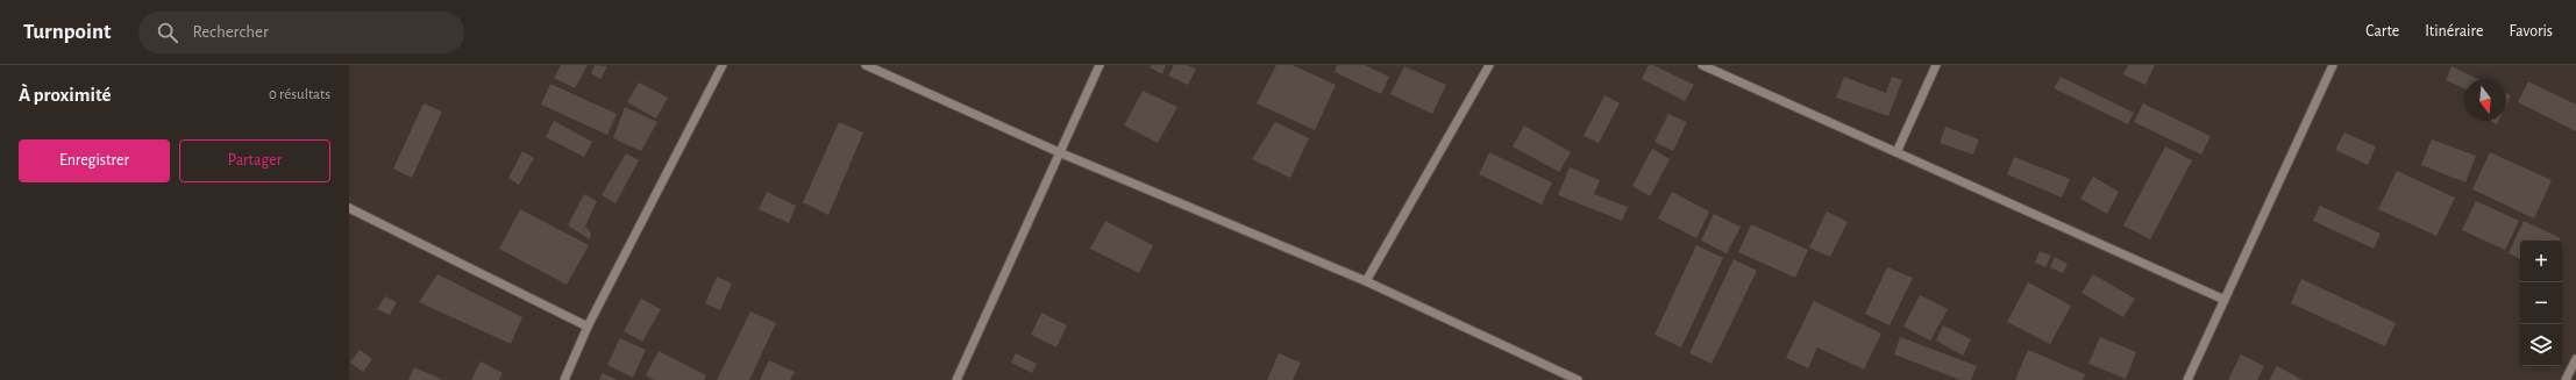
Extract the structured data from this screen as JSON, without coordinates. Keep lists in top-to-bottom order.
{
  "north": "bottom",
  "page": {
    "header": "Turnpoint",
    "search": "Rechercher",
    "nav": ["Carte", "Itinéraire", "Favoris"],
    "heading": ["À proximité", "0 résultats"],
    "buttons": ["Enregistrer", "Partager"],
    "map_buttons": ["+", "−"]
  }
}
